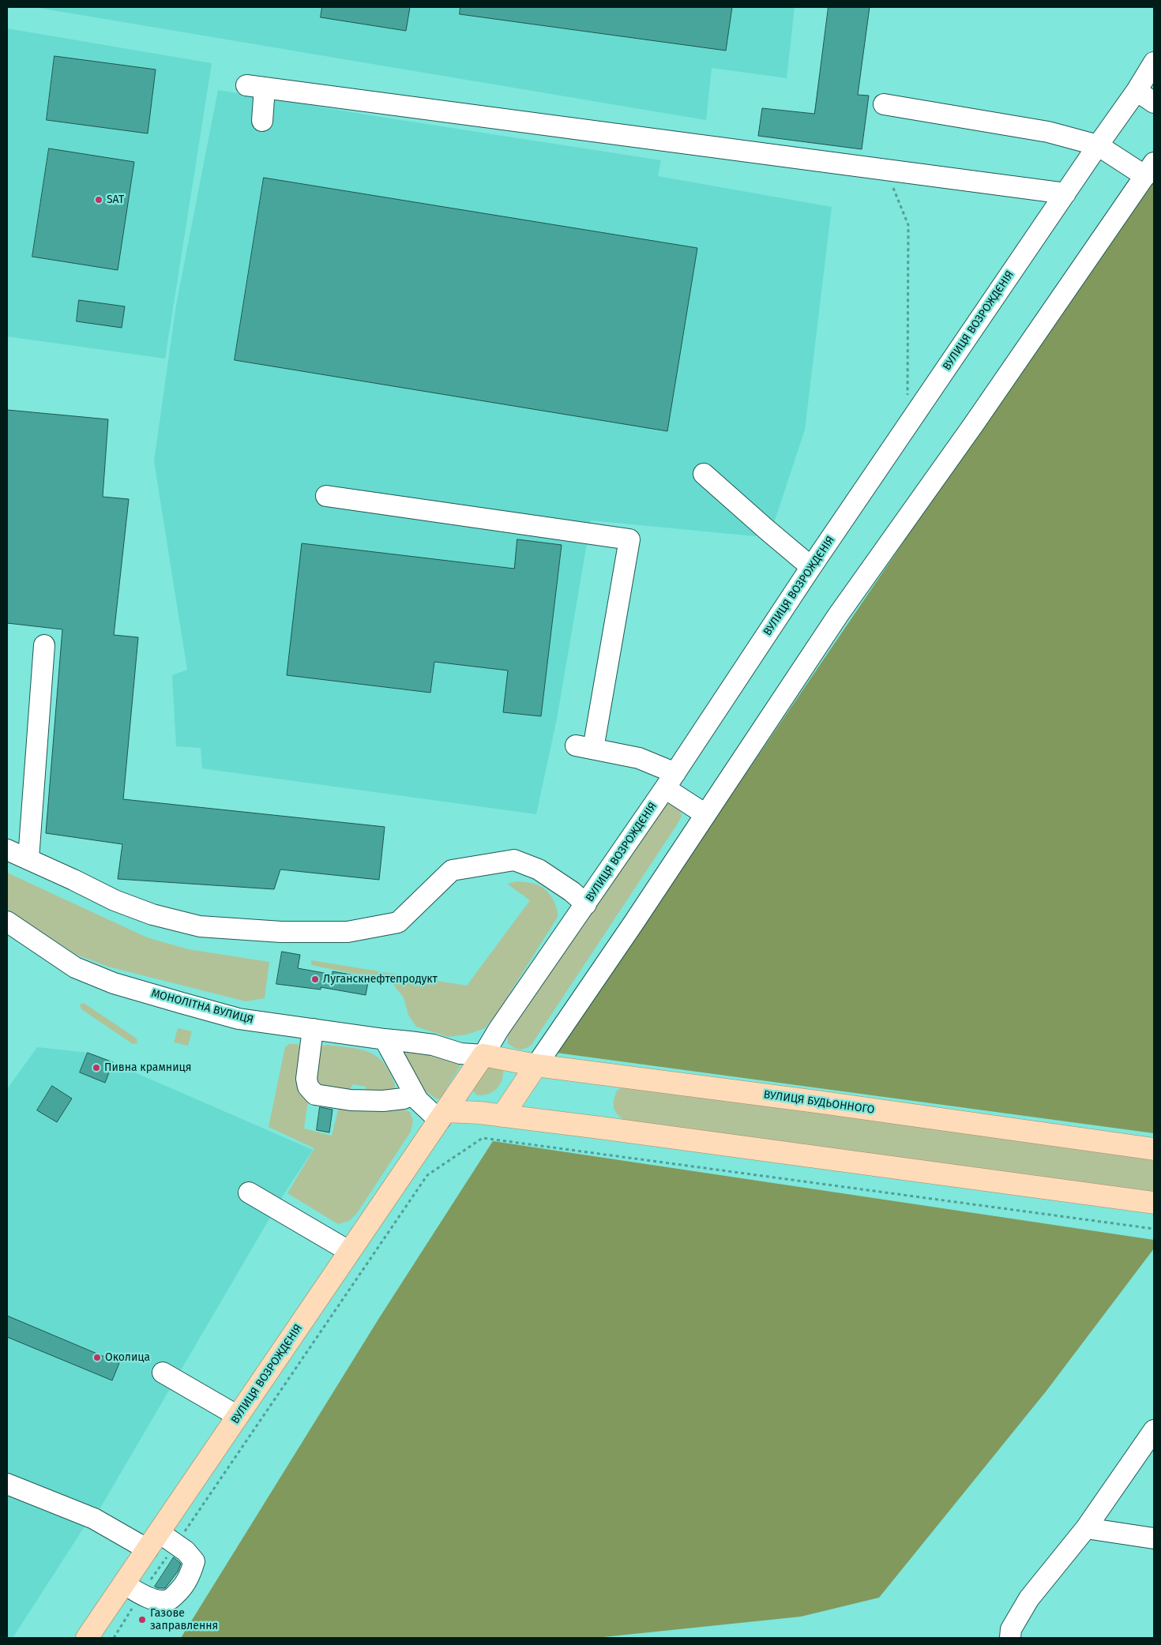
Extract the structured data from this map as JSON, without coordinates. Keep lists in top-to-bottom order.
{
  "streets": {
    "main road": ["ВУЛИЦЯ ВОЗРОЖДЄНІЯ", "ВУЛИЦЯ БУДЬОННОГО"],
    "street": ["МОНОЛІТНА ВУЛИЦЯ"]
  },
  "crossings": [
    ["ВУЛИЦЯ ВОЗРОЖДЄНІЯ", "МОНОЛІТНА ВУЛИЦЯ"],
    ["ВУЛИЦЯ ВОЗРОЖДЄНІЯ", "ВУЛИЦЯ БУДЬОННОГО"],
    ["МОНОЛІТНА ВУЛИЦЯ", "ВУЛИЦЯ БУДЬОННОГО"]
  ],
  "places": [
    "SAT",
    "Луганскнефтепродукт",
    "Пивна крамниця",
    "Околица",
    "Газове заправлення"
  ]
}
